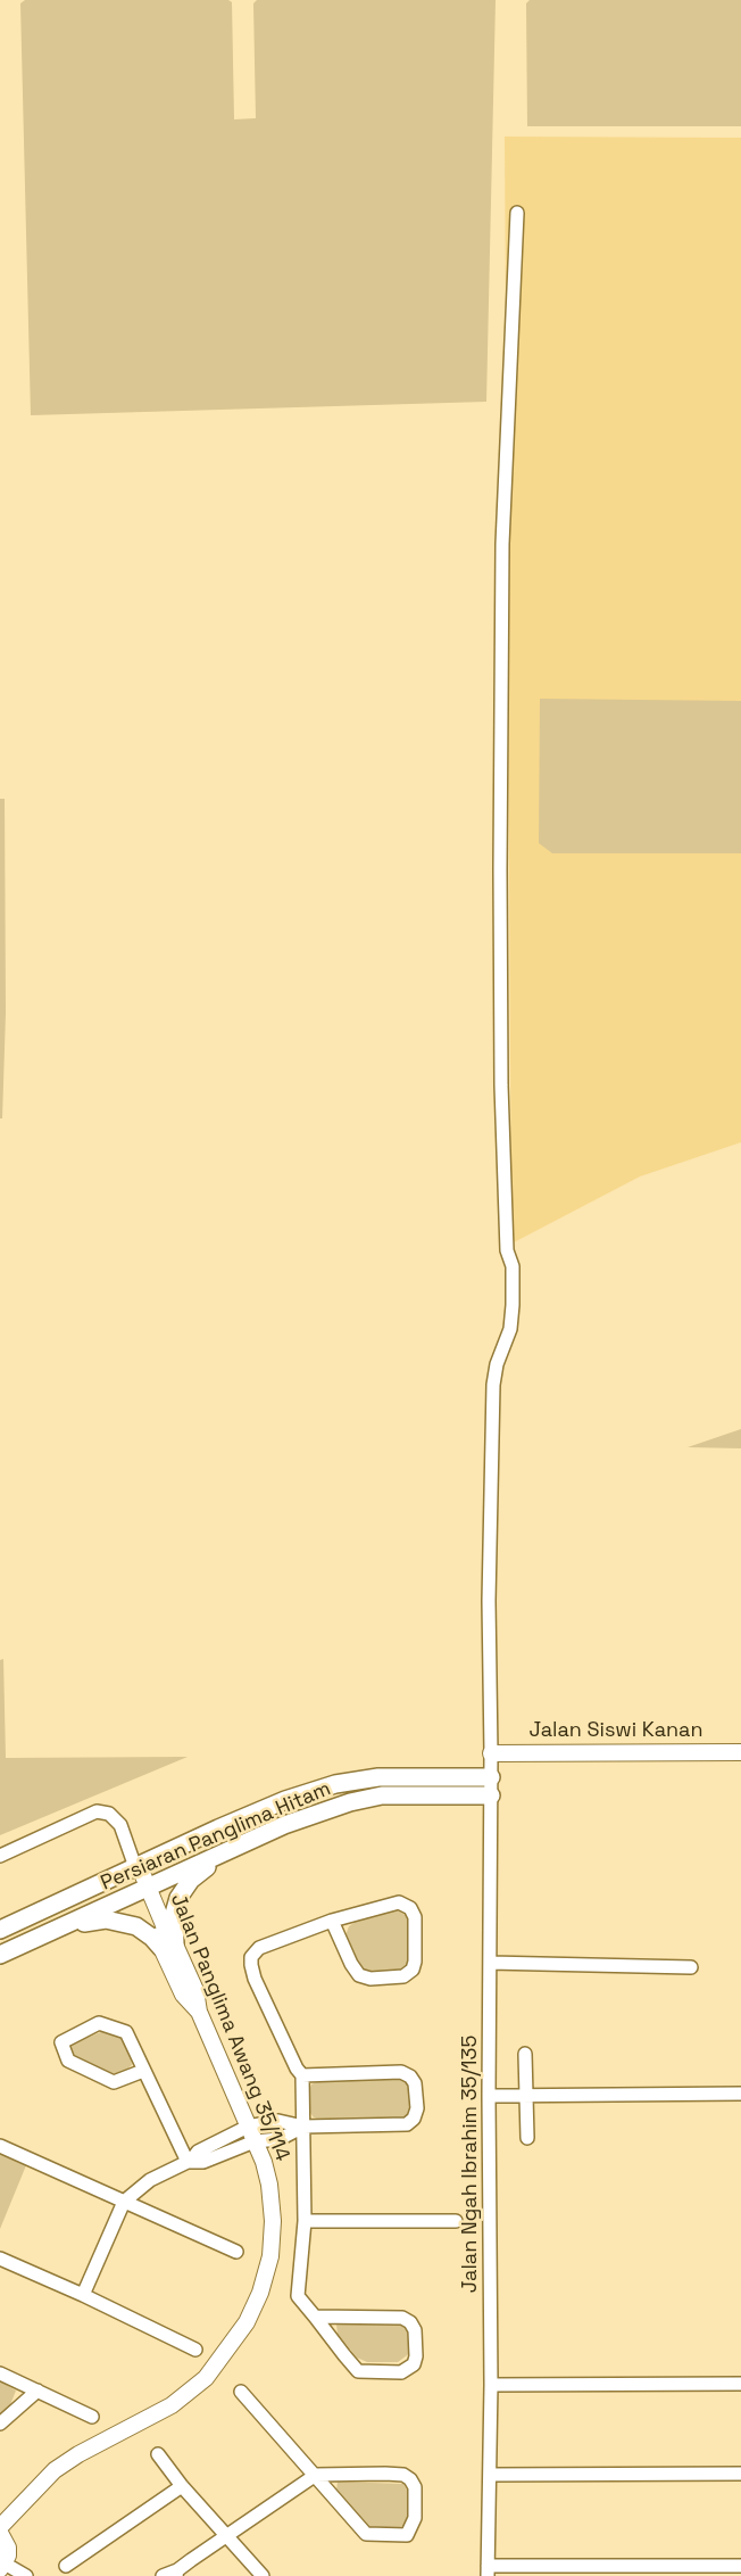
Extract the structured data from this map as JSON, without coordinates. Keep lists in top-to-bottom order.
{
  "streets": {
    "main road": ["Persiaran Panglima Hitam"],
    "street": ["Jalan Siswi Kanan", "Jalan Panglima Awang 35/114", "Jalan Ngah Ibrahim 35/135"]
  },
  "crossings": [
    ["Jalan Siswi Kanan", "Jalan Ngah Ibrahim 35/135"],
    ["Persiaran Panglima Hitam", "Jalan Panglima Awang 35/114"],
    ["Persiaran Panglima Hitam", "Jalan Ngah Ibrahim 35/135"]
  ]
}
